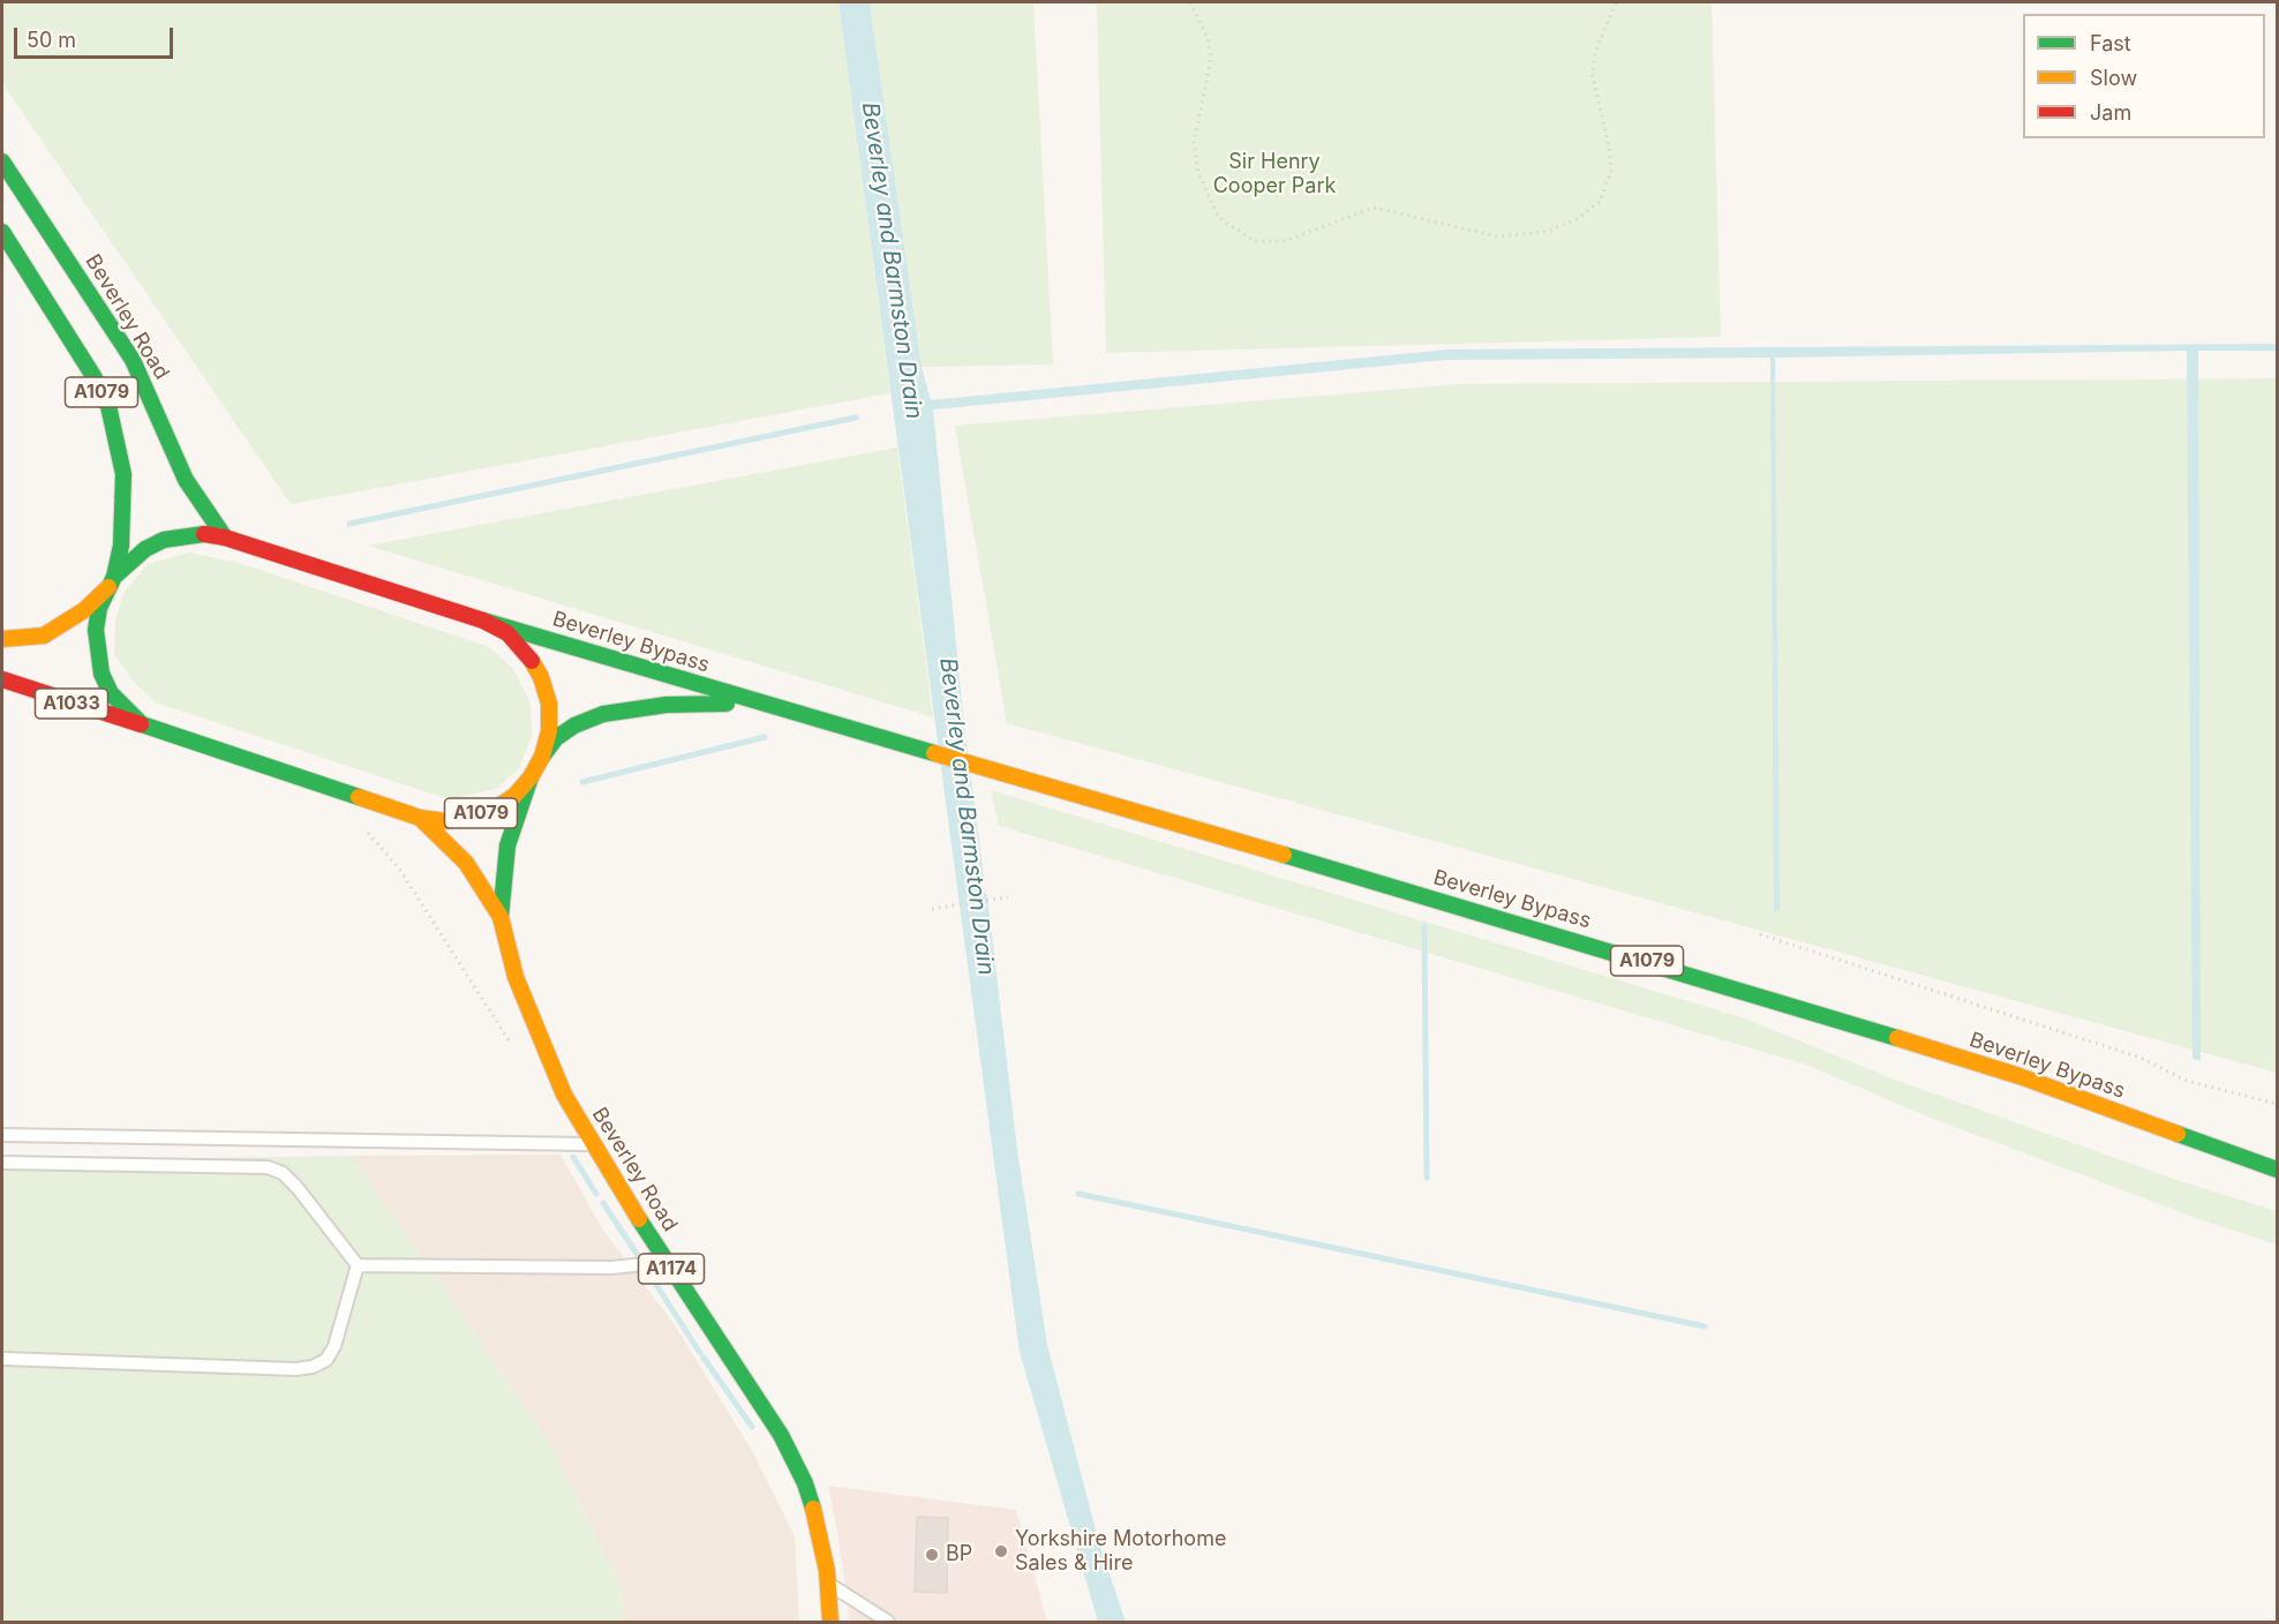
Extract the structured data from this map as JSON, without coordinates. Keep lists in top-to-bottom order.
{
  "streets": {
    "main road": [
      "Beverley Road",
      "A1079",
      "Beverley Bypass",
      "A1033",
      "A1174"
    ]
  },
  "crossings": [
    ["Beverley Road", "A1079"],
    ["A1079", "Beverley Bypass"],
    ["A1079", "A1033"]
  ],
  "water": ["Beverley and Barmston Drain"],
  "parks": ["Sir Henry Cooper Park"],
  "places": ["Yorkshire Motorhome Sales & Hire", "BP"],
  "legend": ["Fast", "Slow", "Jam"],
  "scale_bar": "50 m"
}
